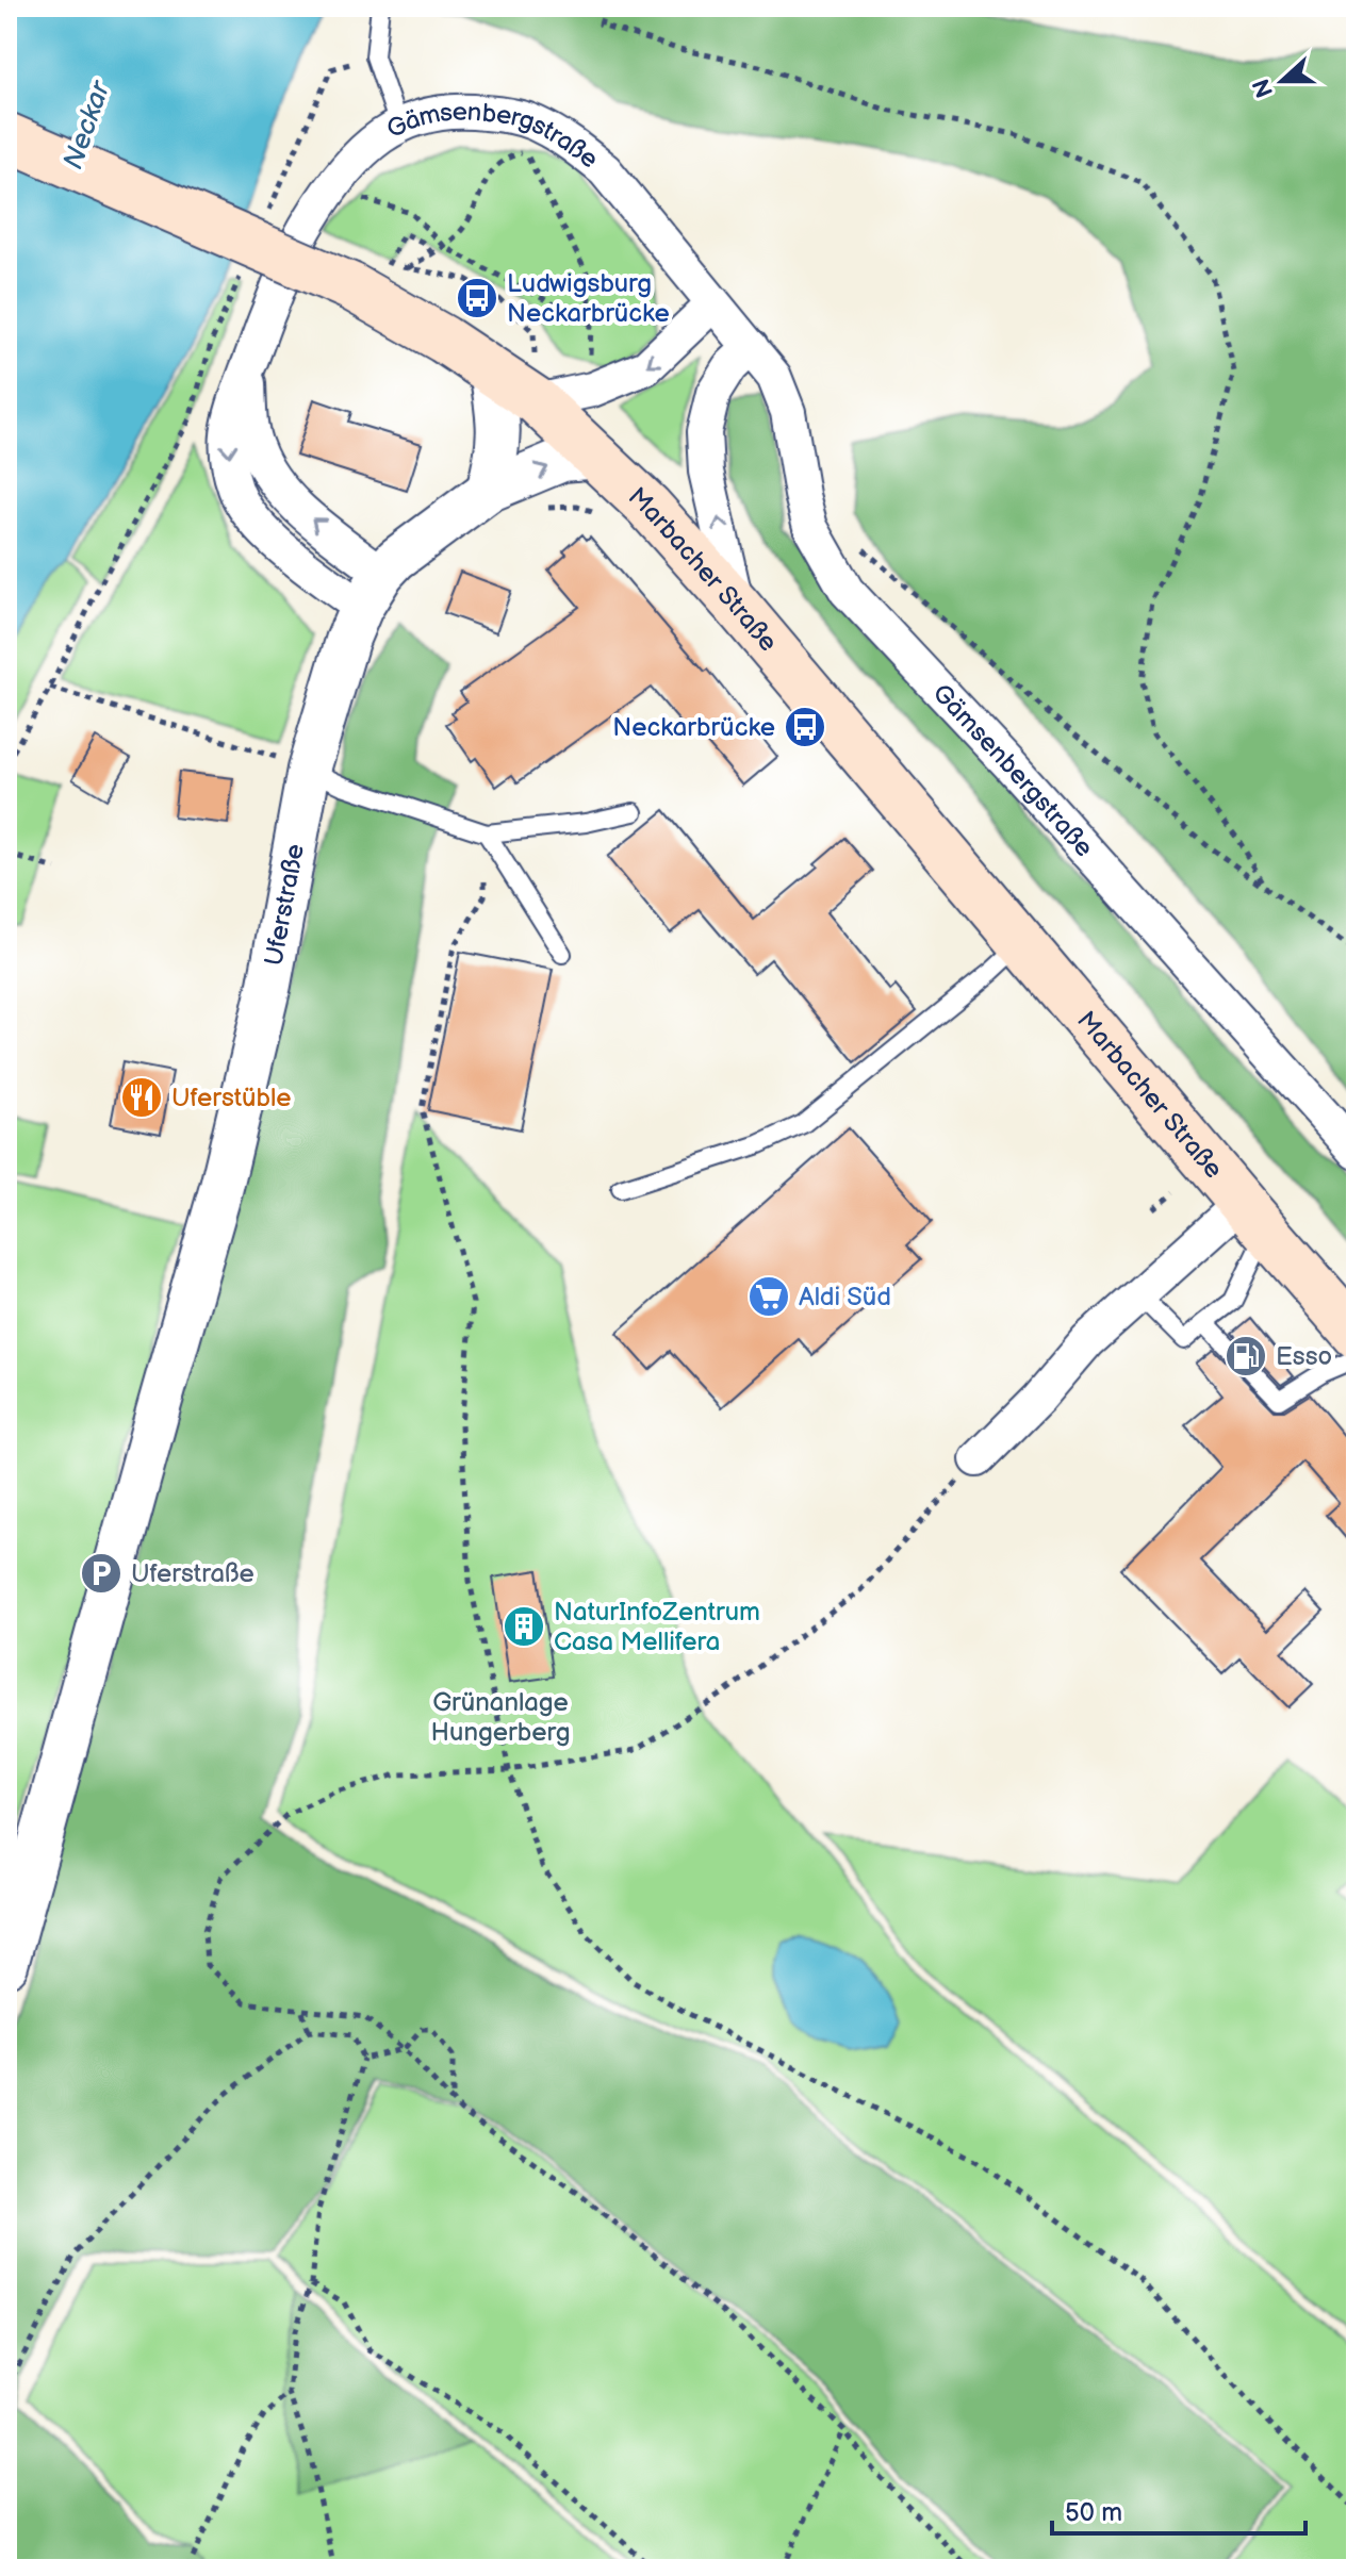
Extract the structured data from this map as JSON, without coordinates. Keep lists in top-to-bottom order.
{
  "streets": {
    "main road": ["Marbacher Straße"],
    "street": ["Gämsenbergstraße", "Uferstraße"]
  },
  "crossings": [
    ["Gämsenbergstraße", "Uferstraße"],
    ["Marbacher Straße", "Uferstraße"]
  ],
  "water": ["Neckar"],
  "parks": ["Grünanlage Hungerberg"],
  "places": {
    "bus stop": ["Ludwigsburg Neckarbrücke", "Neckarbrücke"],
    "restaurant": ["Uferstüble"],
    "supermarket": ["Aldi Süd"],
    "fuel station": ["Esso"],
    "parking": ["Uferstraße"],
    "building": ["NaturInfoZentrum Casa Mellifera"]
  },
  "scale_bar": "50 m",
  "north": "left"
}
